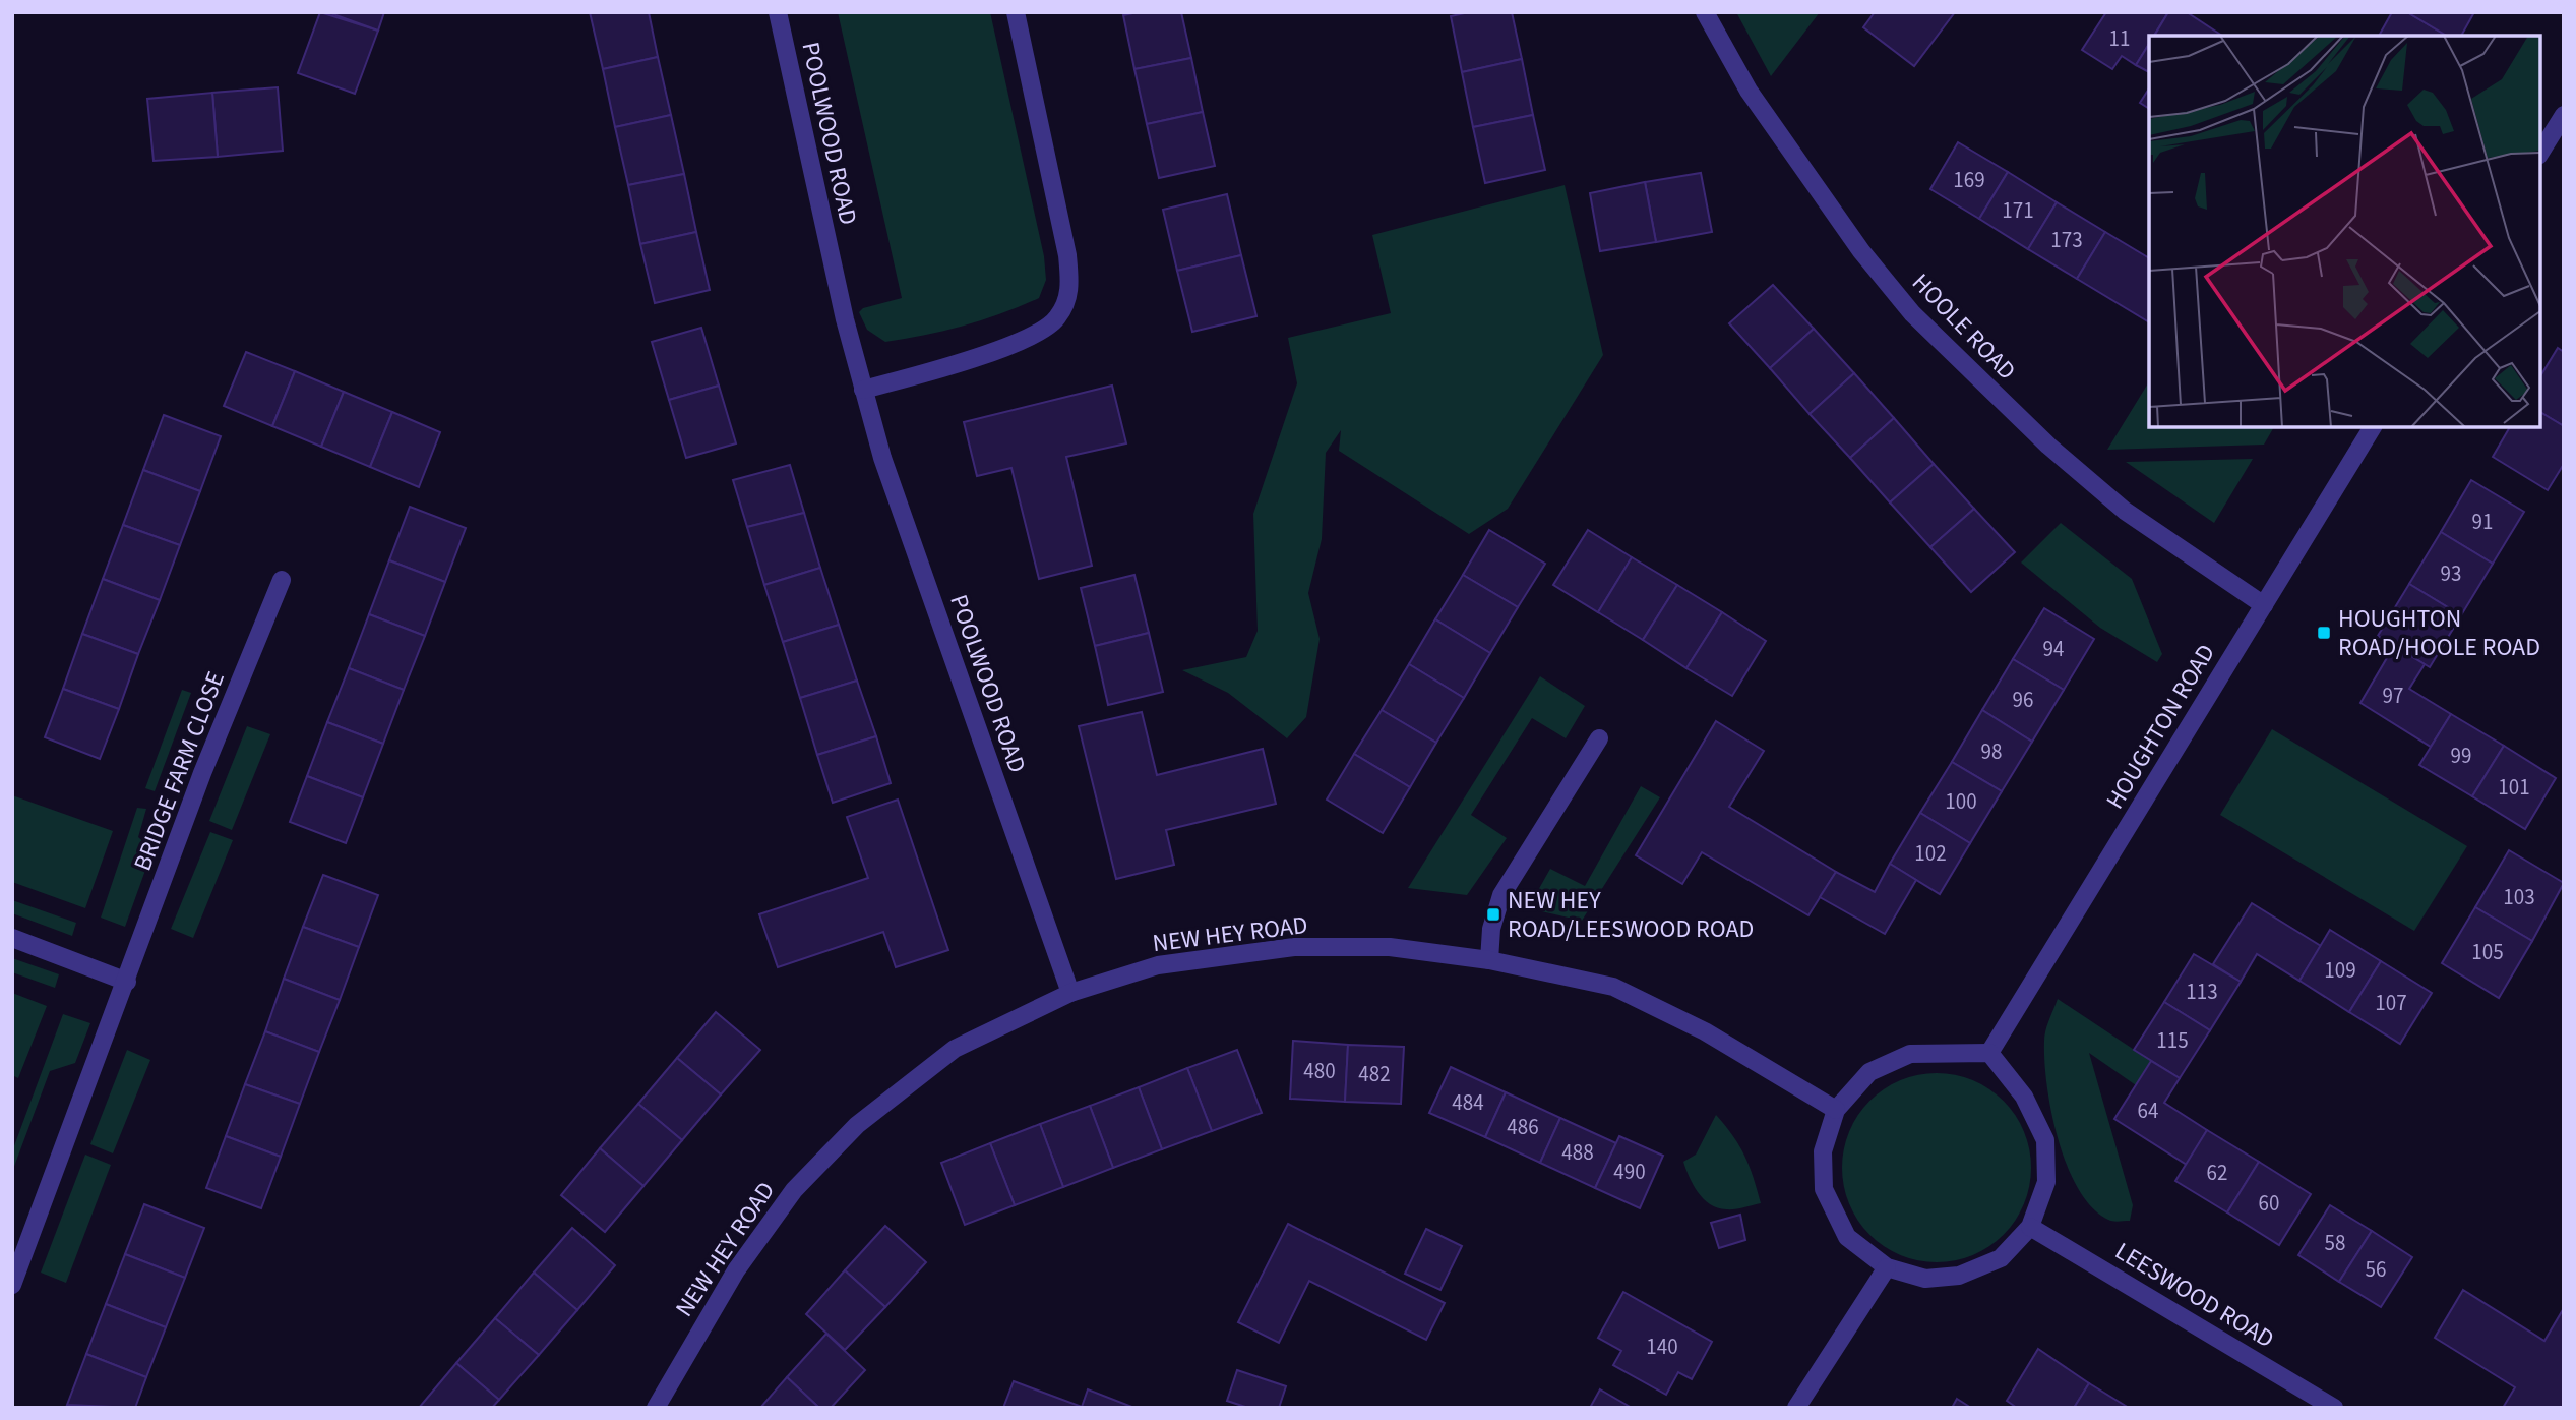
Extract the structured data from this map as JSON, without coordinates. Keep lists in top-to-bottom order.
{
  "streets": {
    "street": [
      "POOLWOOD ROAD",
      "HOOLE ROAD",
      "HOUGHTON ROAD",
      "BRIDGE FARM CLOSE",
      "NEW HEY ROAD",
      "LEESWOOD ROAD"
    ]
  },
  "crossings": [
    ["POOLWOOD ROAD", "NEW HEY ROAD"],
    ["HOOLE ROAD", "HOUGHTON ROAD"],
    ["HOUGHTON ROAD", "NEW HEY ROAD"],
    ["HOUGHTON ROAD", "LEESWOOD ROAD"],
    ["NEW HEY ROAD", "LEESWOOD ROAD"]
  ],
  "places": {
    "transit": ["HOUGHTON ROAD/HOOLE ROAD", "NEW HEY ROAD/LEESWOOD ROAD"]
  },
  "house_numbers": [
    "11",
    "169",
    "171",
    "173",
    "91",
    "93",
    "94",
    "97",
    "96",
    "98",
    "99",
    "101",
    "100",
    "102",
    "103",
    "105",
    "109",
    "113",
    "107",
    "115",
    "480",
    "482",
    "484",
    "64",
    "486",
    "488",
    "490",
    "62",
    "60",
    "58",
    "56",
    "140"
  ]
}
